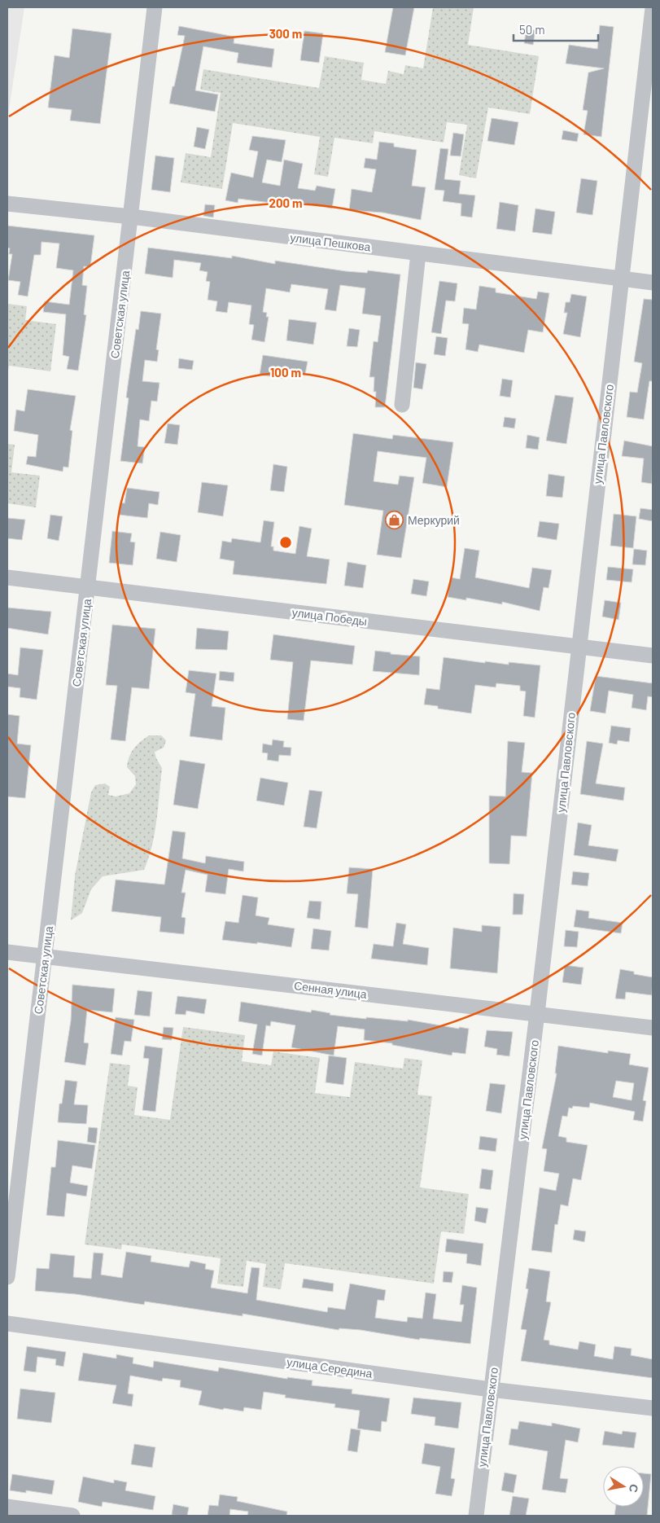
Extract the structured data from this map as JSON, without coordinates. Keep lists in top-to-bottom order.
{
  "streets": {
    "street": [
      "улица Пешкова",
      "Советская улица",
      "улица Павловского",
      "улица Победы",
      "Сенная улица",
      "улица Середина"
    ]
  },
  "crossings": [
    ["улица Пешкова", "Советская улица"],
    ["улица Пешкова", "улица Павловского"],
    ["Советская улица", "улица Победы"],
    ["Советская улица", "Сенная улица"],
    ["улица Павловского", "улица Победы"],
    ["улица Павловского", "Сенная улица"],
    ["улица Павловского", "улица Середина"]
  ],
  "places": {
    "shop": ["Меркурий"]
  },
  "scale_bar": "50 m",
  "north": "right",
  "rings": ["300 m", "200 m", "100 m"]
}
